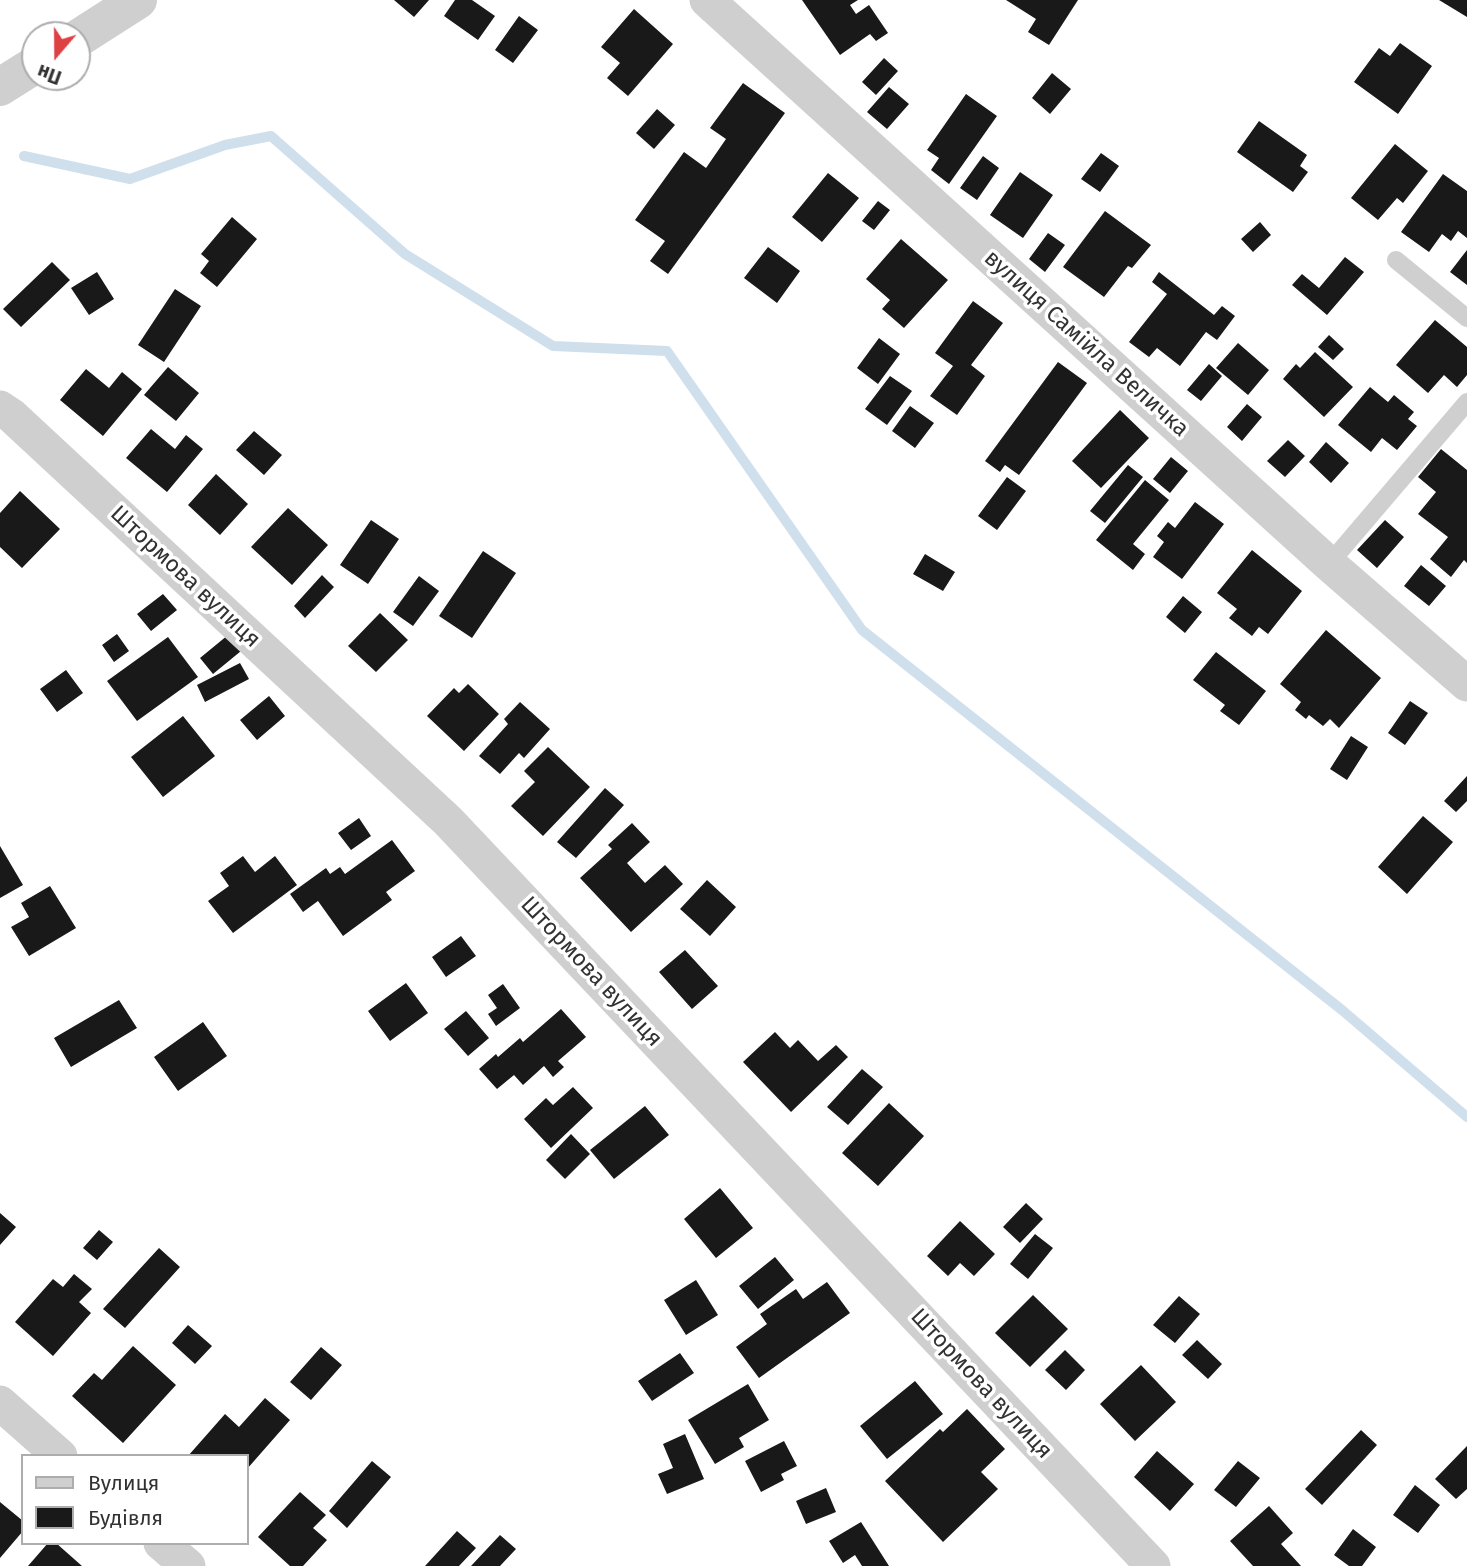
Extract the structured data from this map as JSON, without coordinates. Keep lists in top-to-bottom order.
{
  "streets": {
    "street": ["вулиця Самійла Величка", "Штормова вулиця"]
  },
  "legend": ["Вулиця", "Будівля"],
  "north": "bottom"
}
